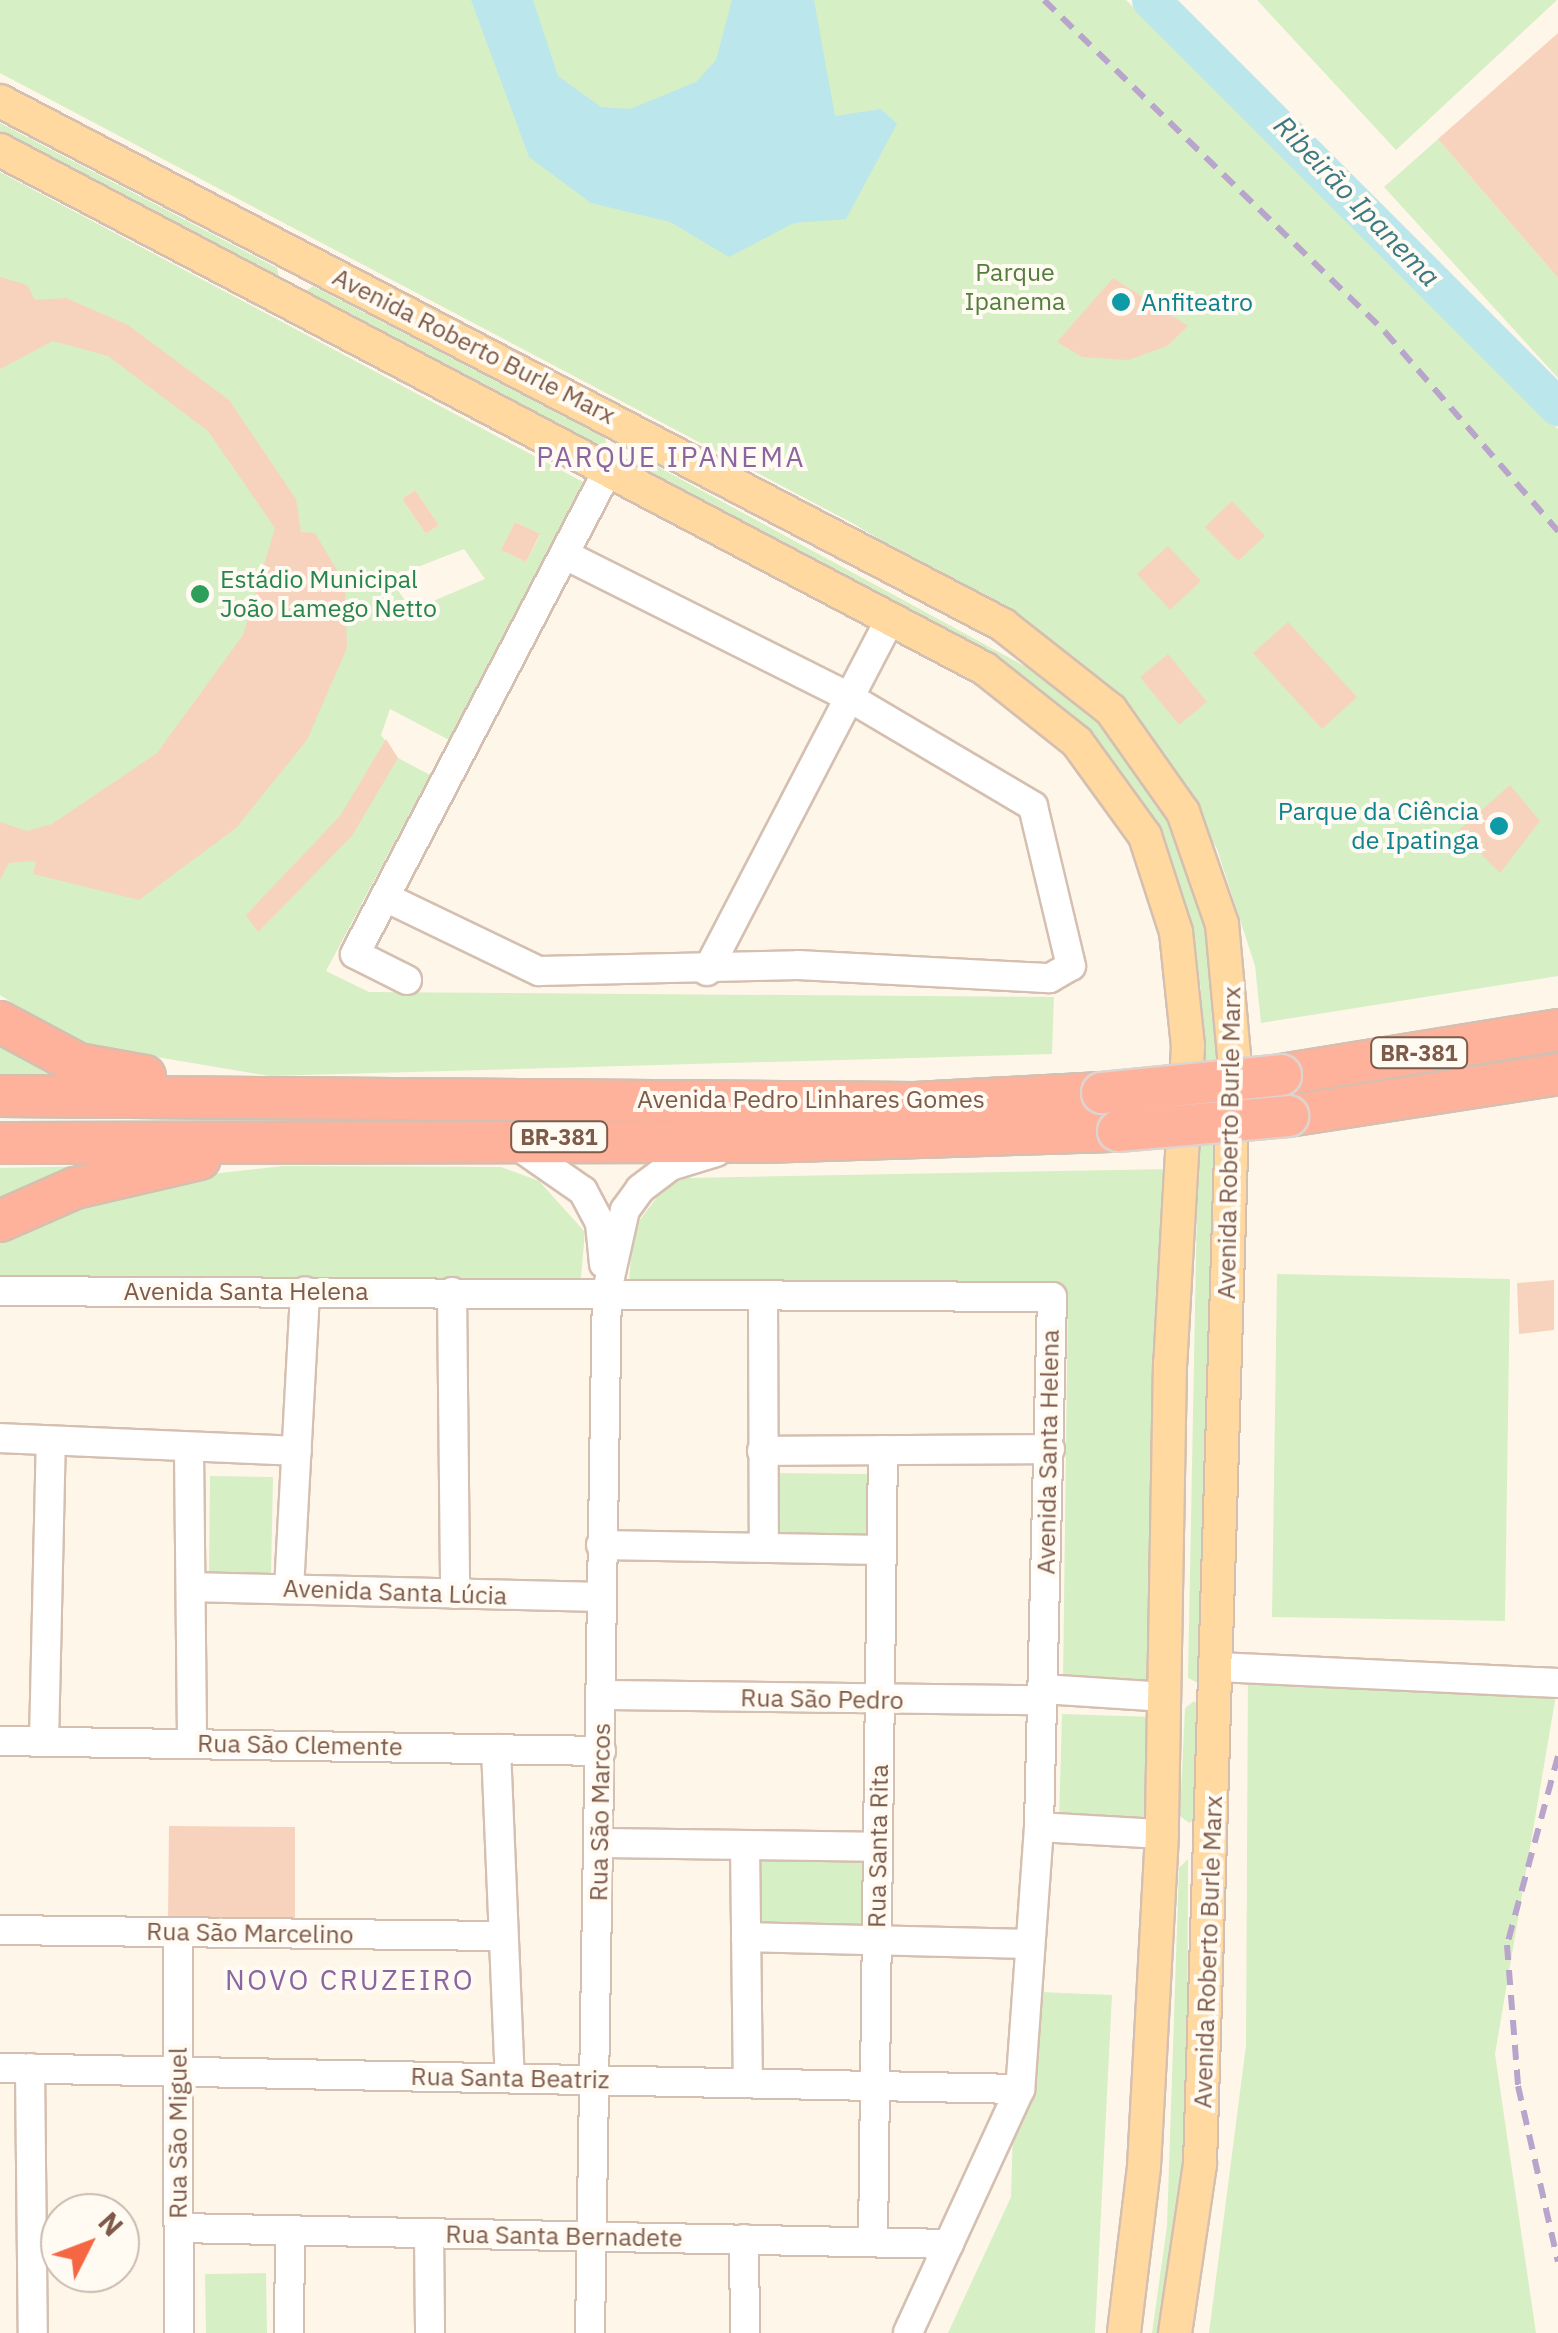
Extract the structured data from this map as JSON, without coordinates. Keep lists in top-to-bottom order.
{
  "streets": {
    "highway": ["BR-381", "Avenida Pedro Linhares Gomes"],
    "main road": ["Avenida Roberto Burle Marx"],
    "street": [
      "Avenida Santa Helena",
      "Avenida Santa Lúcia",
      "Rua São Pedro",
      "Rua São Clemente",
      "Rua São Marcos",
      "Rua Santa Rita",
      "Rua São Marcelino",
      "Rua Santa Beatriz",
      "Rua São Miguel",
      "Rua Santa Bernadete"
    ]
  },
  "crossings": [
    ["Avenida Roberto Burle Marx", "Rua São Pedro"],
    ["Avenida Santa Helena", "Rua São Pedro"],
    ["Avenida Santa Helena", "Rua São Marcos"],
    ["Avenida Santa Helena", "Rua Santa Beatriz"],
    ["Avenida Santa Helena", "Rua Santa Bernadete"],
    ["Avenida Santa Lúcia", "Rua São Marcos"],
    ["Rua São Pedro", "Rua São Marcos"],
    ["Rua São Pedro", "Rua Santa Rita"],
    ["Rua São Clemente", "Rua São Marcos"],
    ["Rua São Marcos", "Rua Santa Beatriz"],
    ["Rua São Marcos", "Rua Santa Bernadete"],
    ["Rua Santa Rita", "Rua Santa Beatriz"],
    ["Rua Santa Rita", "Rua Santa Bernadete"],
    ["Rua São Marcelino", "Rua São Miguel"],
    ["Rua Santa Beatriz", "Rua São Miguel"],
    ["Rua São Miguel", "Rua Santa Bernadete"]
  ],
  "districts": ["PARQUE IPANEMA", "NOVO CRUZEIRO"],
  "water": ["Ribeirão Ipanema"],
  "parks": ["Parque Ipanema"],
  "places": ["Anfiteatro", "Estádio Municipal João Lamego Netto", "Parque da Ciência de Ipatinga"],
  "north": "top right"
}
